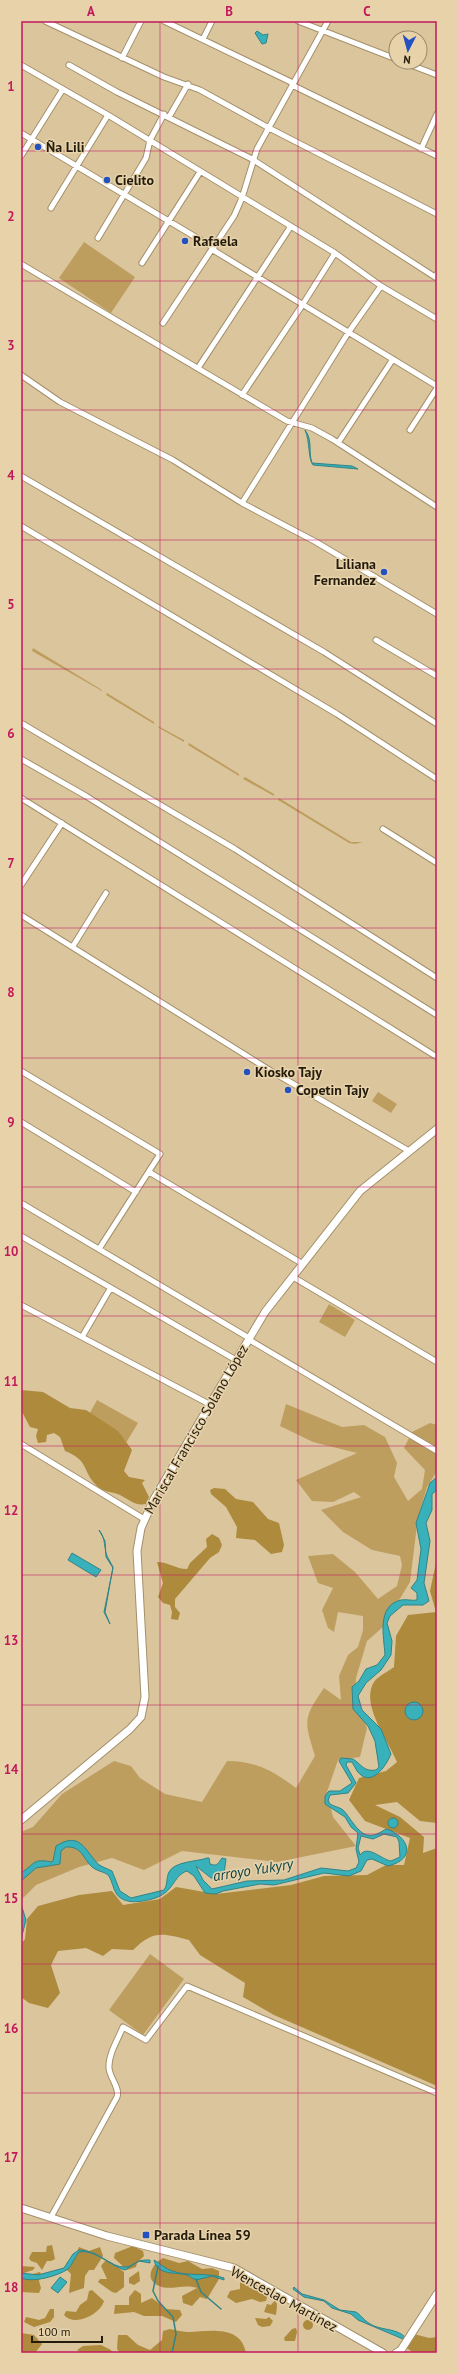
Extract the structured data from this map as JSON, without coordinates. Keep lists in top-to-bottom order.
{
  "streets": {
    "main road": ["Mariscal Francisco Solano López", "Wenceslao Martínez"]
  },
  "water": ["arroyo Yukyry"],
  "places": {
    "other": [
      "Ña Lili",
      "Cielito",
      "Rafaela",
      "Liliana Fernandez",
      "Kiosko Tajy",
      "Copetin Tajy"
    ],
    "transit": ["Parada Línea 59"]
  },
  "scale_bar": "100 m",
  "north": "bottom",
  "grid": {
    "columns": ["A", "B", "C"],
    "rows": [
      "1",
      "2",
      "3",
      "4",
      "5",
      "6",
      "7",
      "8",
      "9",
      "10",
      "11",
      "12",
      "13",
      "14",
      "15",
      "16",
      "17",
      "18"
    ]
  }
}
